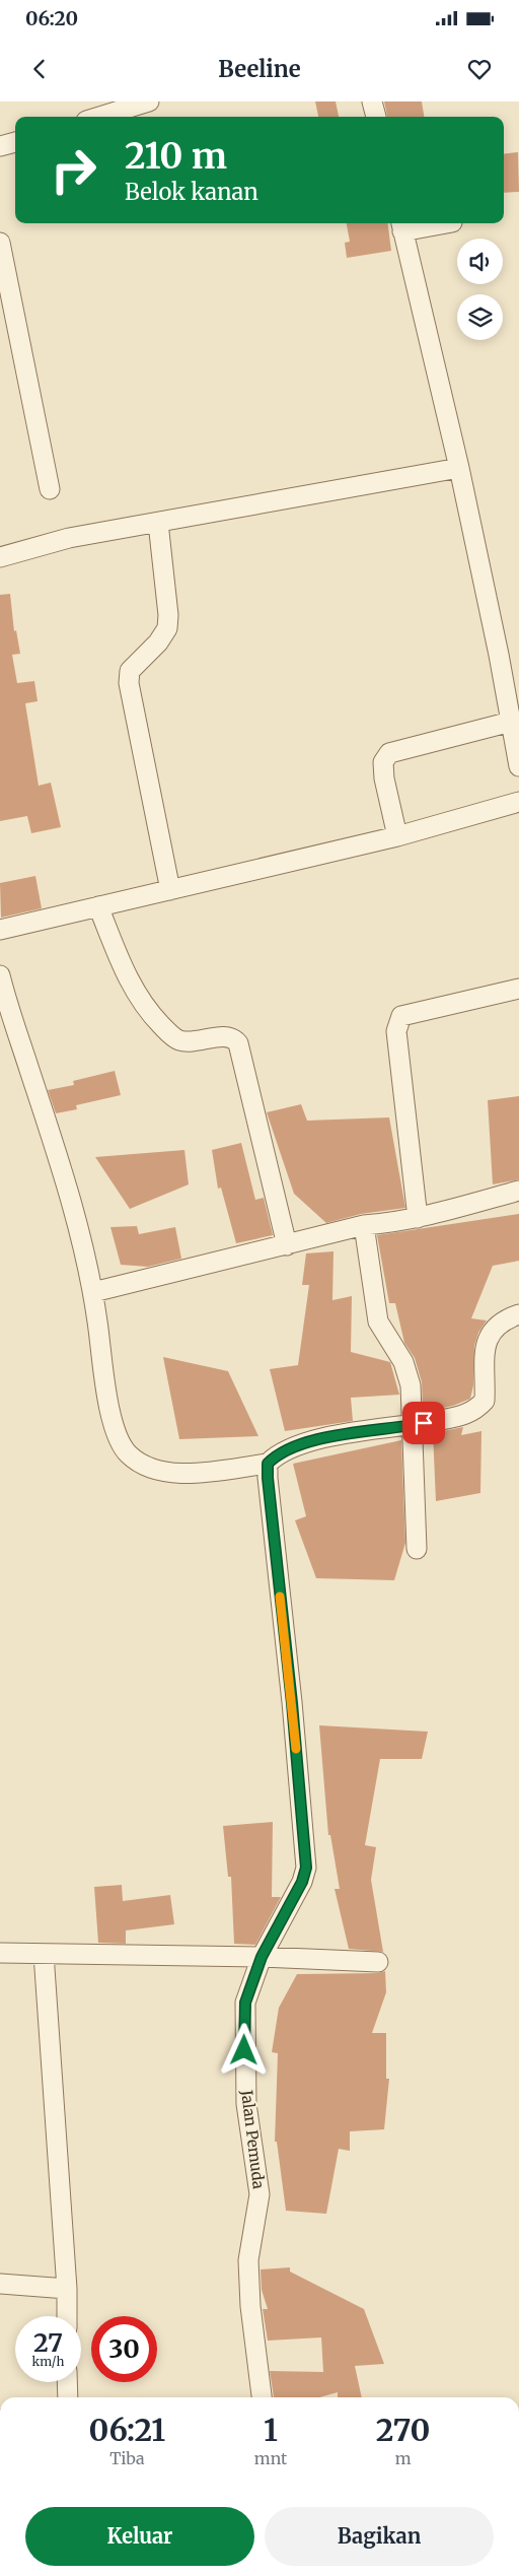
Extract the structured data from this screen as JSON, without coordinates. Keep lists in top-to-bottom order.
{
  "streets": {
    "street": ["Jalan Pemuda"]
  },
  "page": {
    "status": "06:20",
    "header": "Beeline",
    "turn": ["210 m", "Belok kanan"],
    "speed": "27 km/h",
    "limit": "30",
    "eta": [
      "06:21",
      "Tiba",
      "1",
      "mnt",
      "270",
      "m"
    ],
    "buttons": ["Keluar", "Bagikan"]
  }
}
